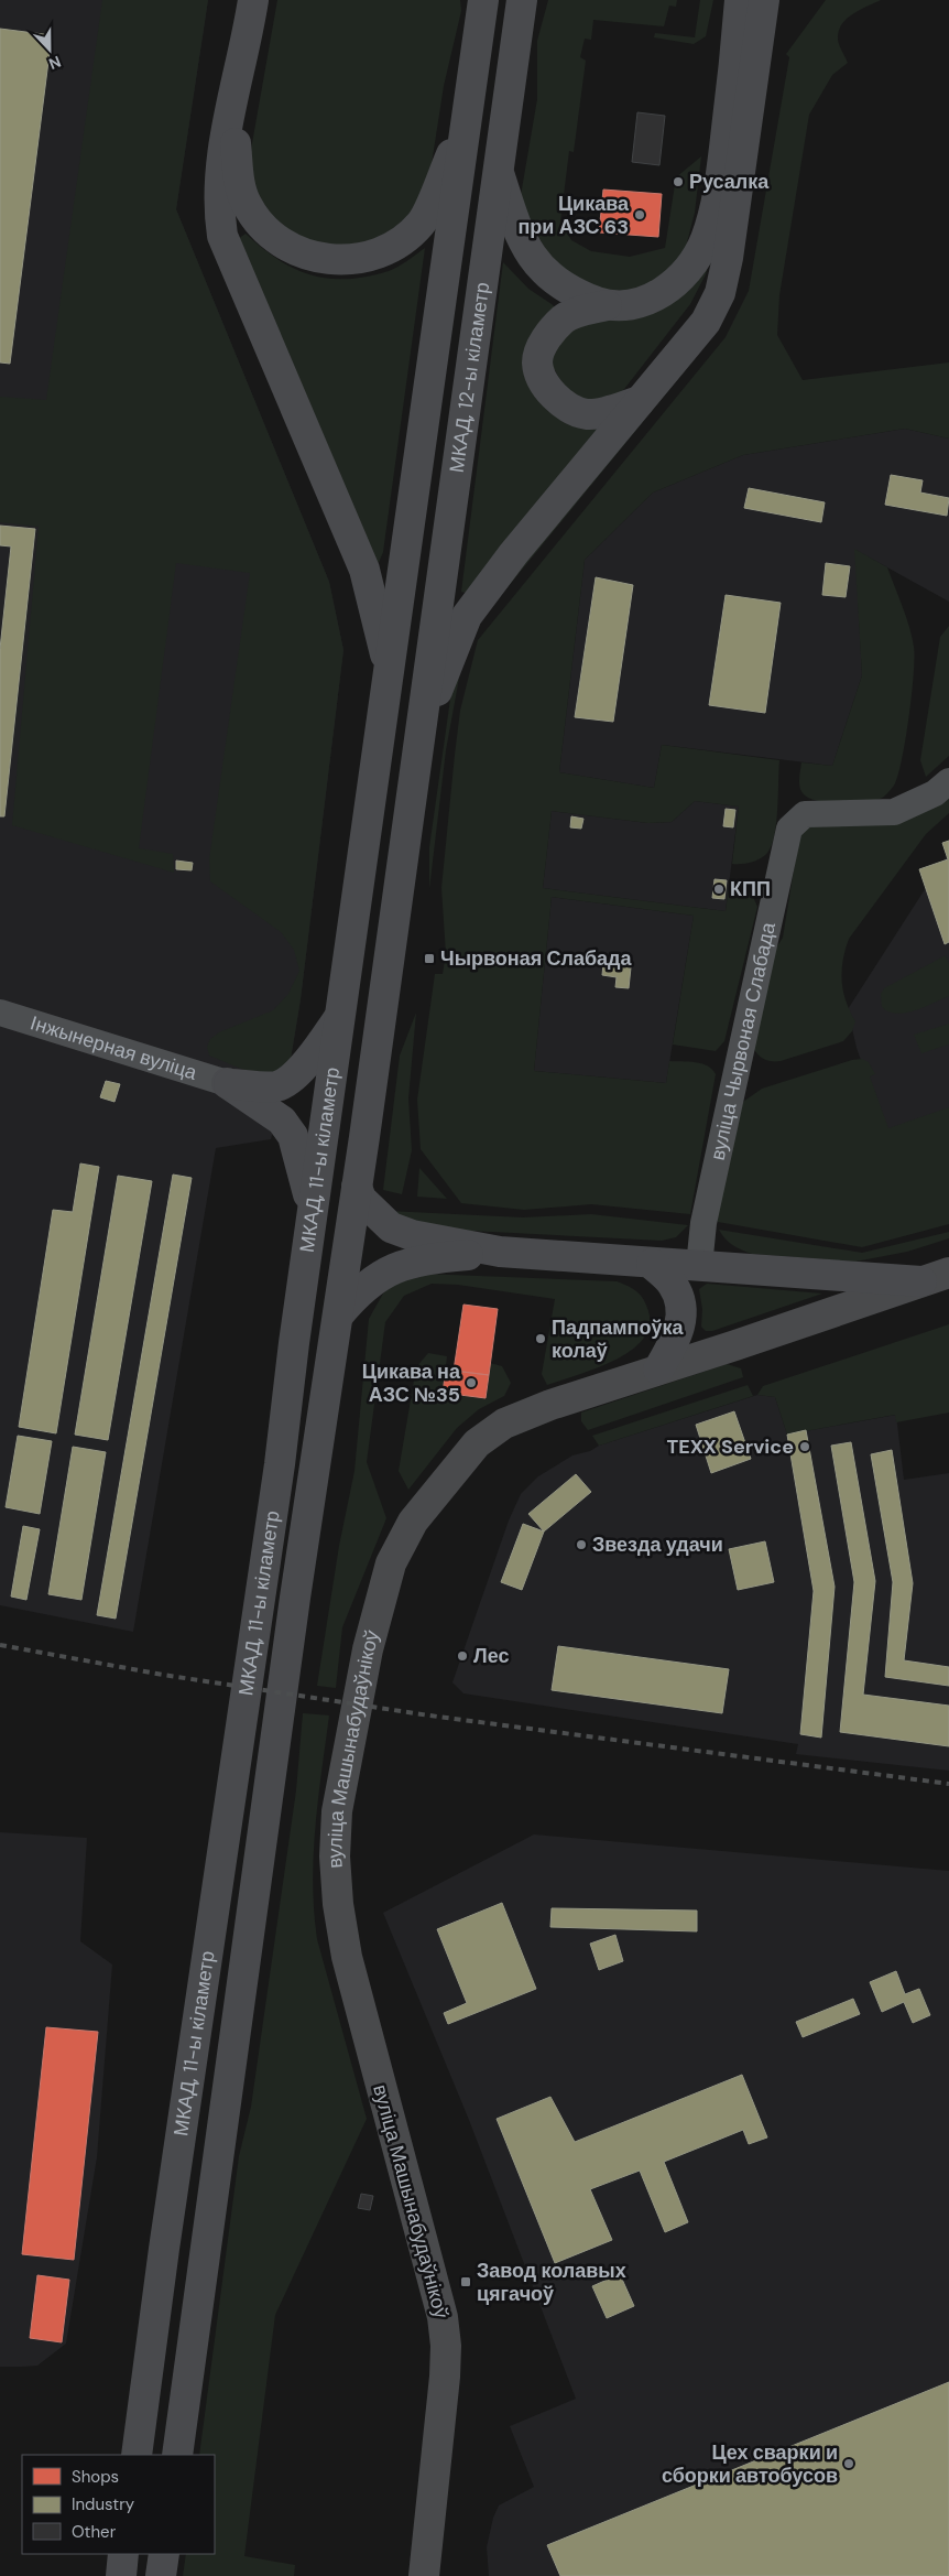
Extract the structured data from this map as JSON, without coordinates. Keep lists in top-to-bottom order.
{
  "streets": {
    "highway": ["МКАД, 12-ы кіламетр", "МКАД, 11-ы кіламетр"],
    "main road": ["вуліца Машынабудаўнікоў"],
    "street": ["вуліца Чырвоная Слабада", "Інжынерная вуліца"]
  },
  "crossings": [
    ["МКАД, 12-ы кіламетр", "МКАД, 11-ы кіламетр"]
  ],
  "places": {
    "other": [
      "Русалка",
      "Цикава при АЗС 63",
      "КПП",
      "Падпампоўка колаў",
      "Цикава на АЗС №35",
      "TEXX Service",
      "Звезда удачи",
      "Лес",
      "Цех сварки и сборки автобусов"
    ],
    "transit": ["Чырвоная Слабада", "Завод колавых цягачоў"]
  },
  "legend": ["Shops", "Industry", "Other"],
  "north": "bottom"
}
